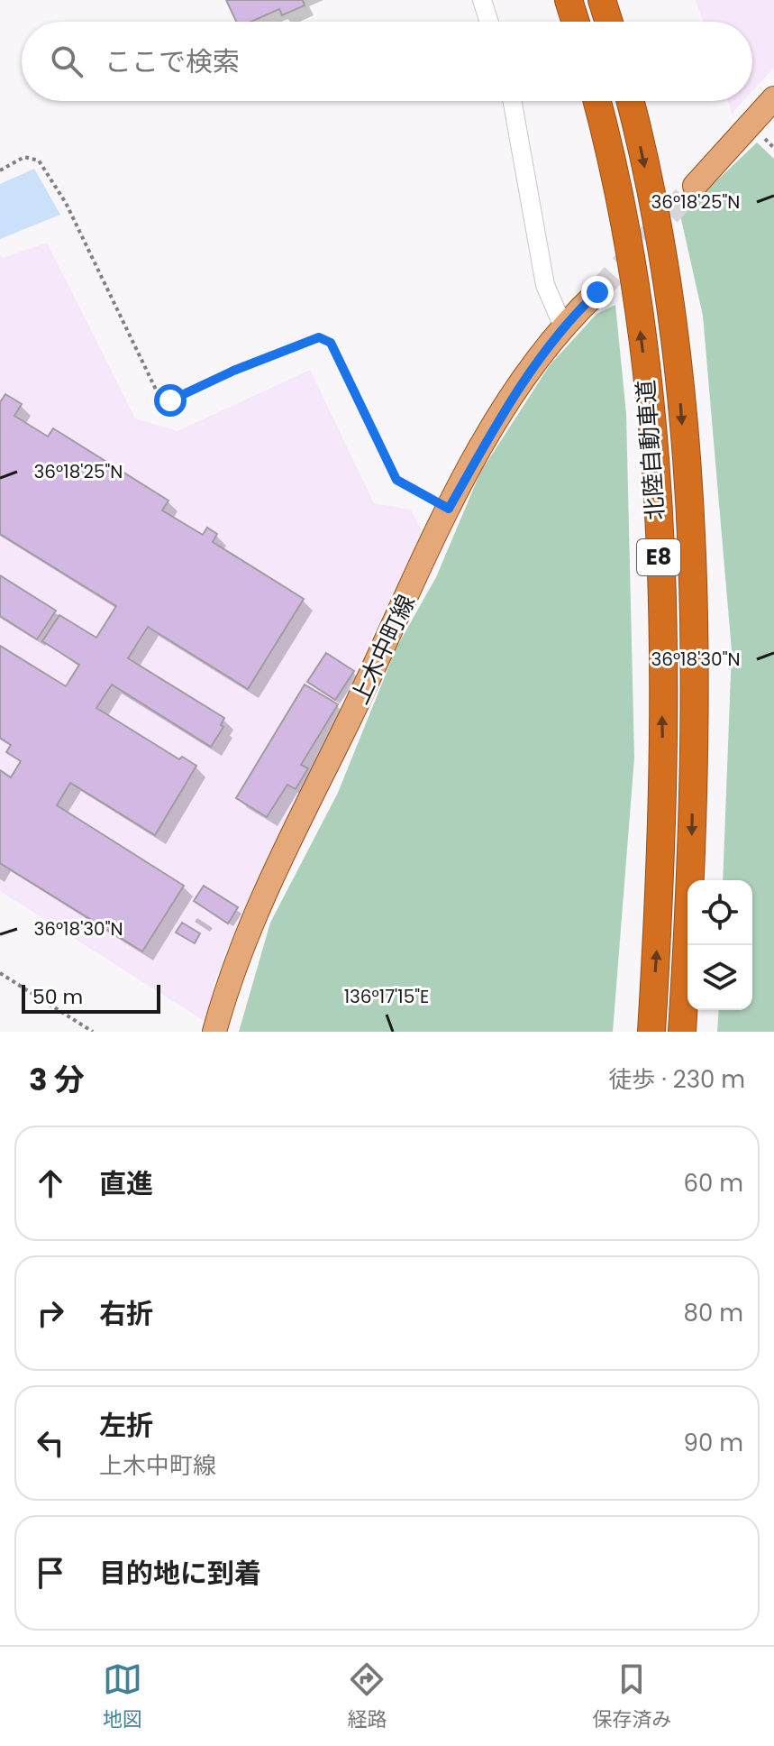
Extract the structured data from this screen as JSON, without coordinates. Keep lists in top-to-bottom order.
{
  "streets": {
    "highway": ["北陸自動車道", "E8"],
    "main road": ["上木中町線"]
  },
  "scale_bar": "50 m",
  "page": {
    "search": "ここで検索",
    "scale": "50 m",
    "heading": ["3 分", "徒歩 · 230 m"],
    "list": [
      ["直進", "60 m"],
      ["右折", "80 m"],
      ["左折", "上木中町線", "90 m"],
      "目的地に到着"
    ],
    "nav": ["地図", "経路", "保存済み"]
  },
  "coordinates": ["36°18'25\"N", "36°18'30\"N", "136°17'15\"E"]
}
